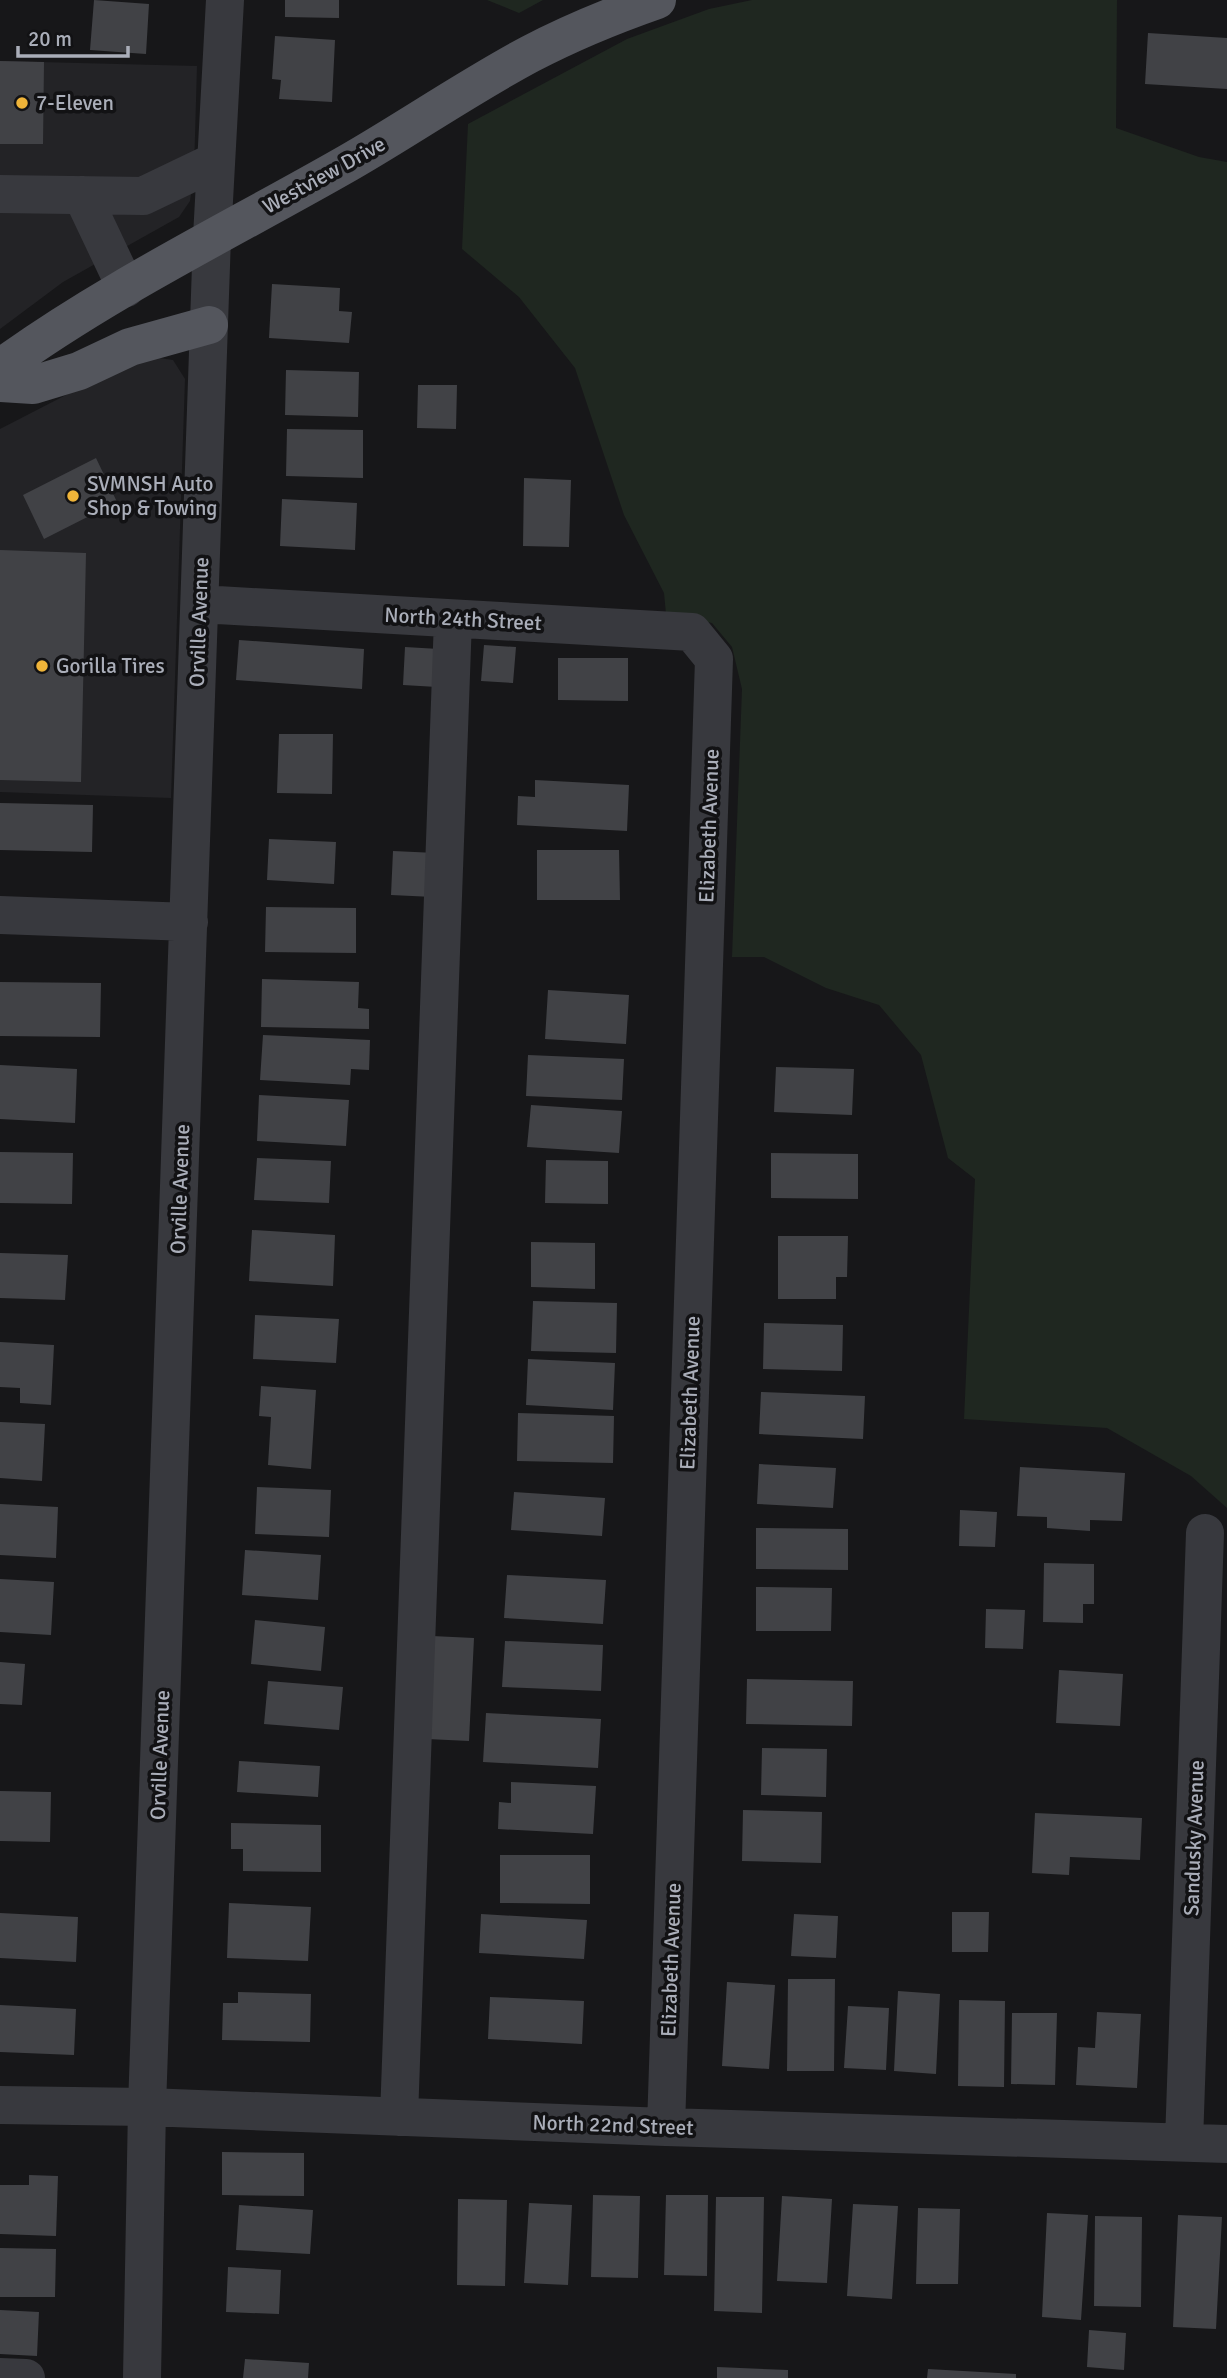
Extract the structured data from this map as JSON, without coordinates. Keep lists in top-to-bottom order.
{
  "streets": {
    "main road": ["Westview Drive"],
    "street": [
      "North 24th Street",
      "Orville Avenue",
      "Elizabeth Avenue",
      "Sandusky Avenue",
      "North 22nd Street"
    ]
  },
  "crossings": [
    ["Westview Drive", "Orville Avenue"],
    ["North 24th Street", "Orville Avenue"],
    ["North 24th Street", "Elizabeth Avenue"],
    ["Orville Avenue", "North 22nd Street"],
    ["Elizabeth Avenue", "North 22nd Street"],
    ["Sandusky Avenue", "North 22nd Street"]
  ],
  "places": ["7-Eleven", "SVMNSH Auto Shop & Towing", "Gorilla Tires"],
  "scale_bar": "20 m"
}
